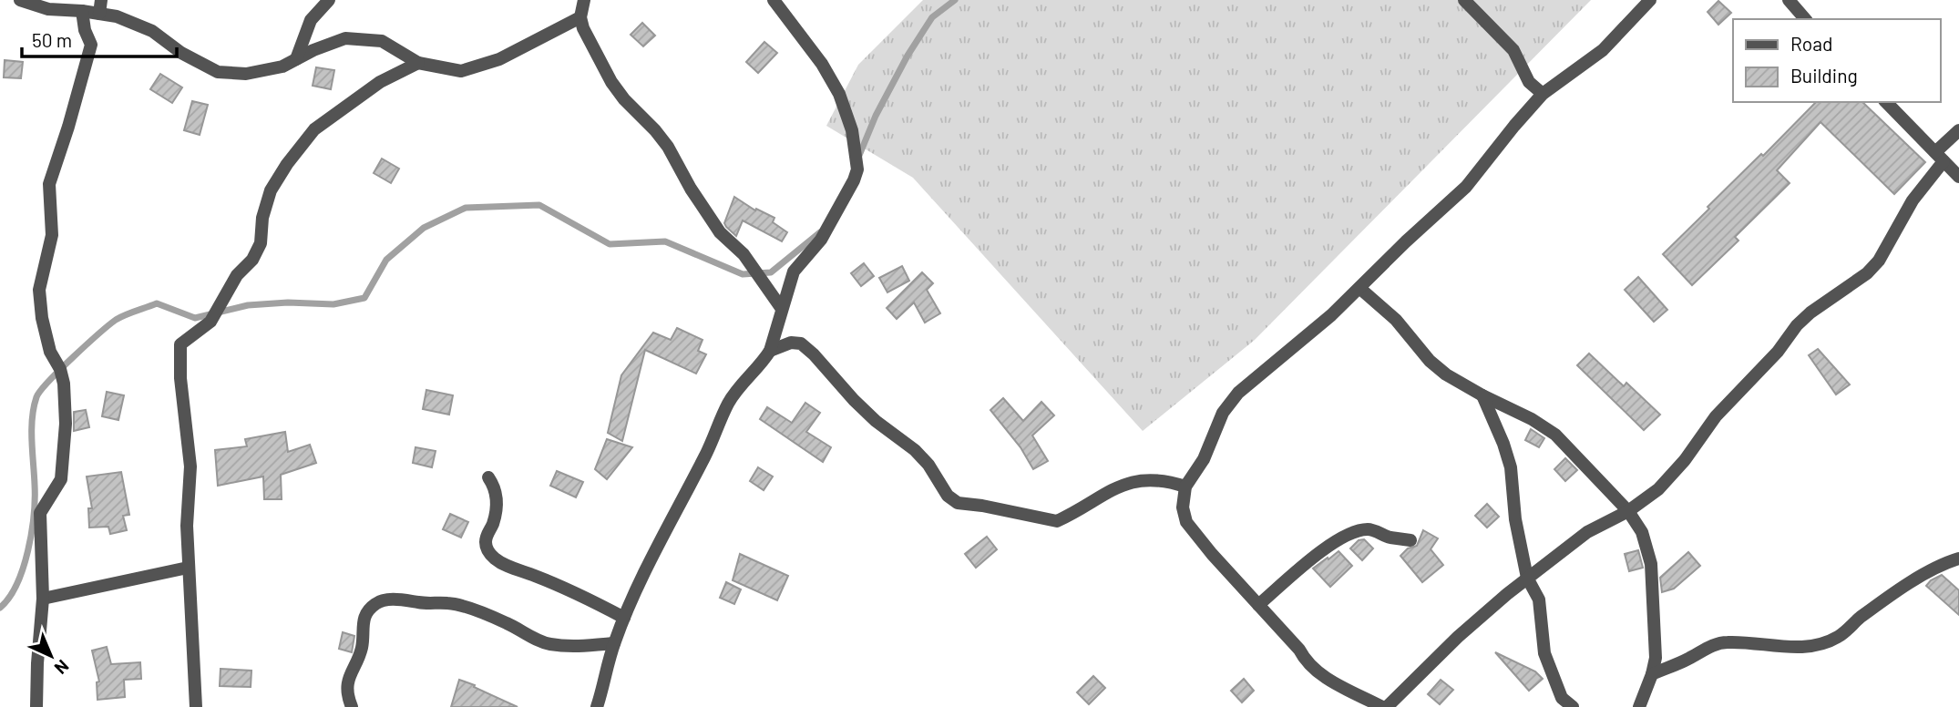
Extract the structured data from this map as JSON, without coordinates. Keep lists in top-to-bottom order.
{
  "legend": ["Road", "Building"],
  "scale_bar": "50 m",
  "north": "bottom right"
}
